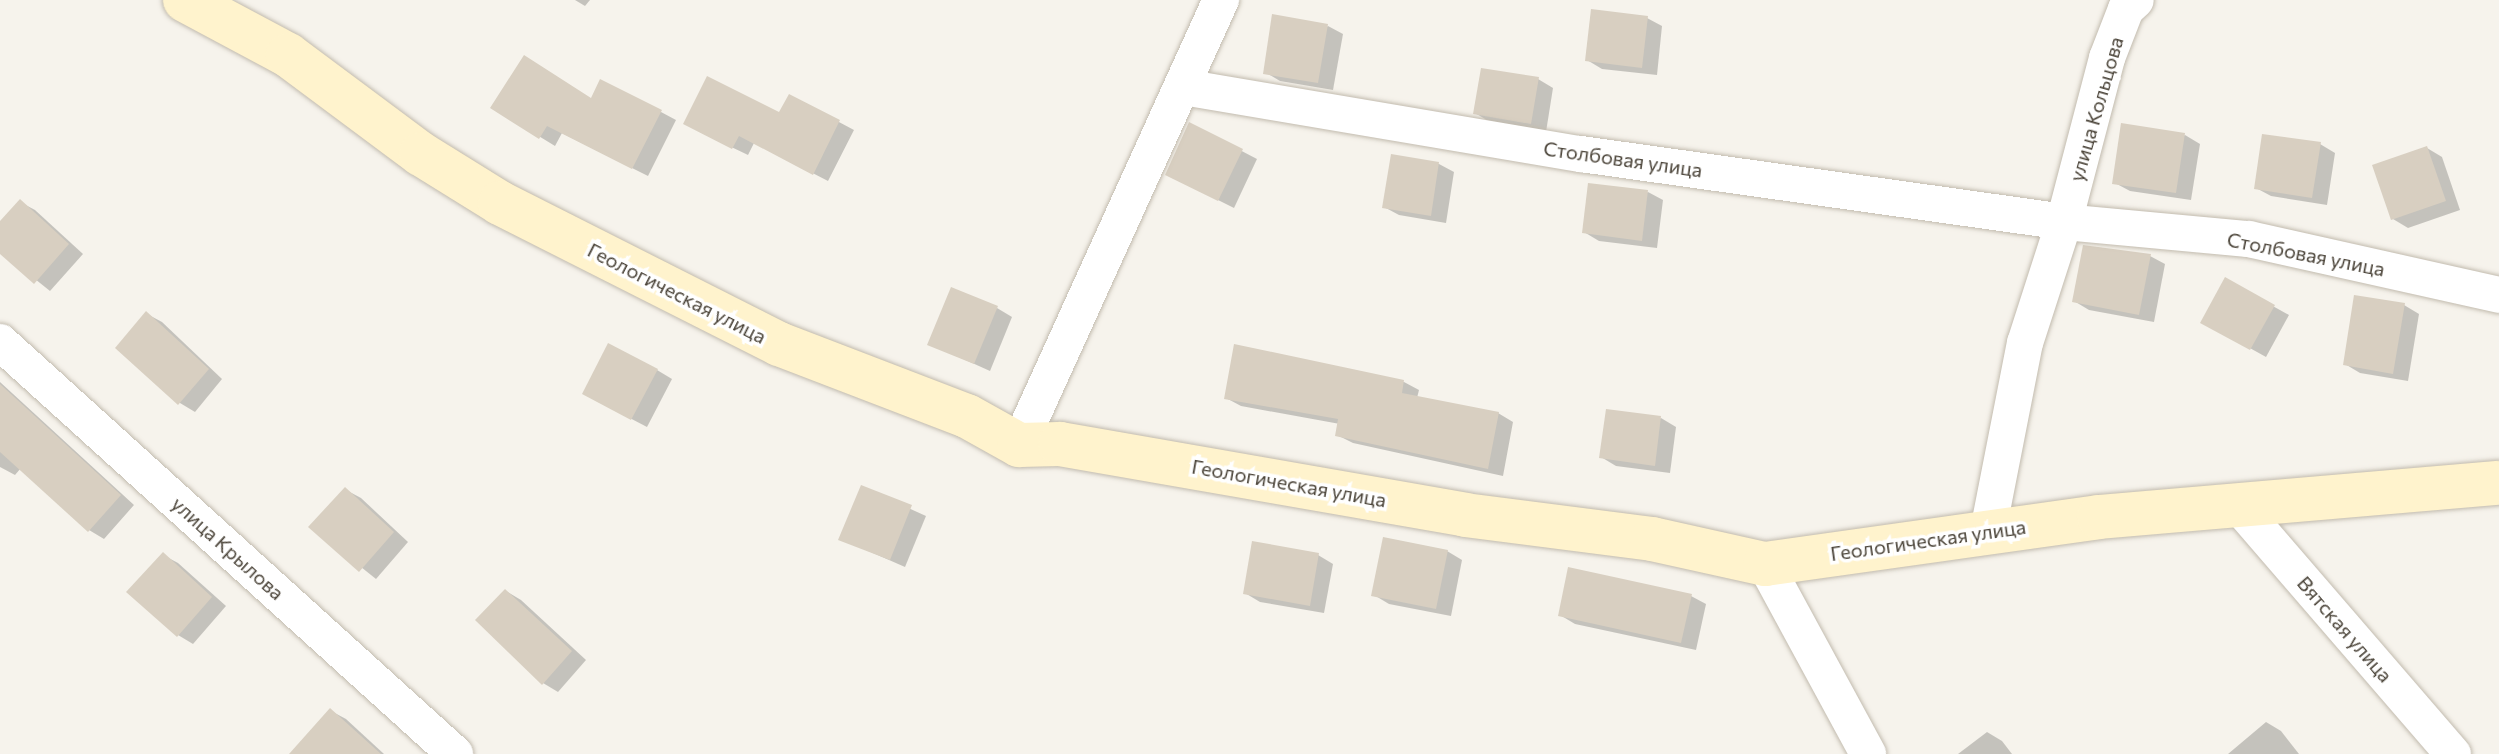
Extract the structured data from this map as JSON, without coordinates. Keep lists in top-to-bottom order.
{
  "streets": {
    "street": [
      "улица Кольцова",
      "Столбовая улица",
      "Геологическая улица",
      "улица Крылова",
      "Вятская улица"
    ]
  },
  "crossings": [
    ["улица Кольцова", "Столбовая улица"],
    ["Геологическая улица", "Вятская улица"]
  ]
}
